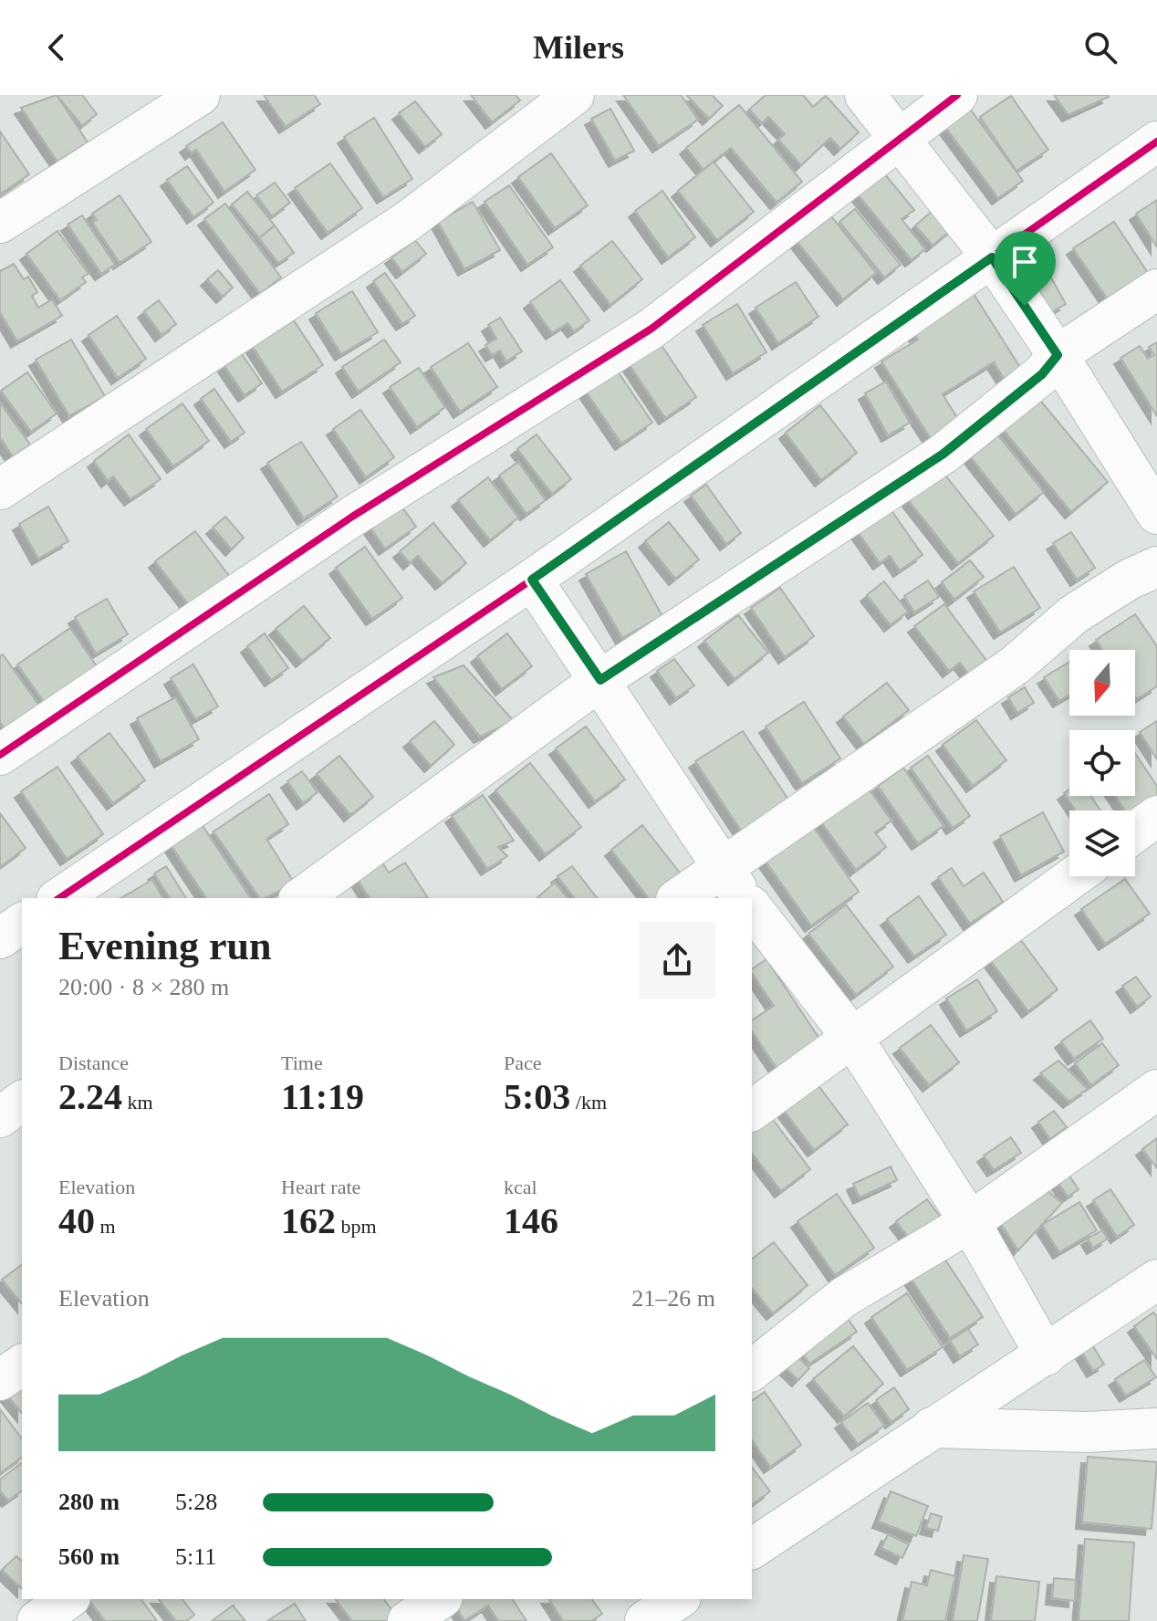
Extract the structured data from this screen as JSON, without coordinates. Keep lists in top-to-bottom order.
{
  "north": "bottom",
  "page": {
    "header": "Milers",
    "heading": ["Evening run", "20:00 · 8 × 280 m"],
    "stats": [
      ["Distance", "2.24 km"],
      ["Time", "11:19"],
      ["Pace", "5:03 /km"],
      ["Elevation", "40 m"],
      ["Heart rate", "162 bpm"],
      ["kcal", "146"]
    ],
    "chart": ["Elevation", "21–26 m"],
    "list": [
      {
        "name": "280 m",
        "note": "5:28"
      },
      {
        "name": "560 m",
        "note": "5:11"
      }
    ]
  }
}
